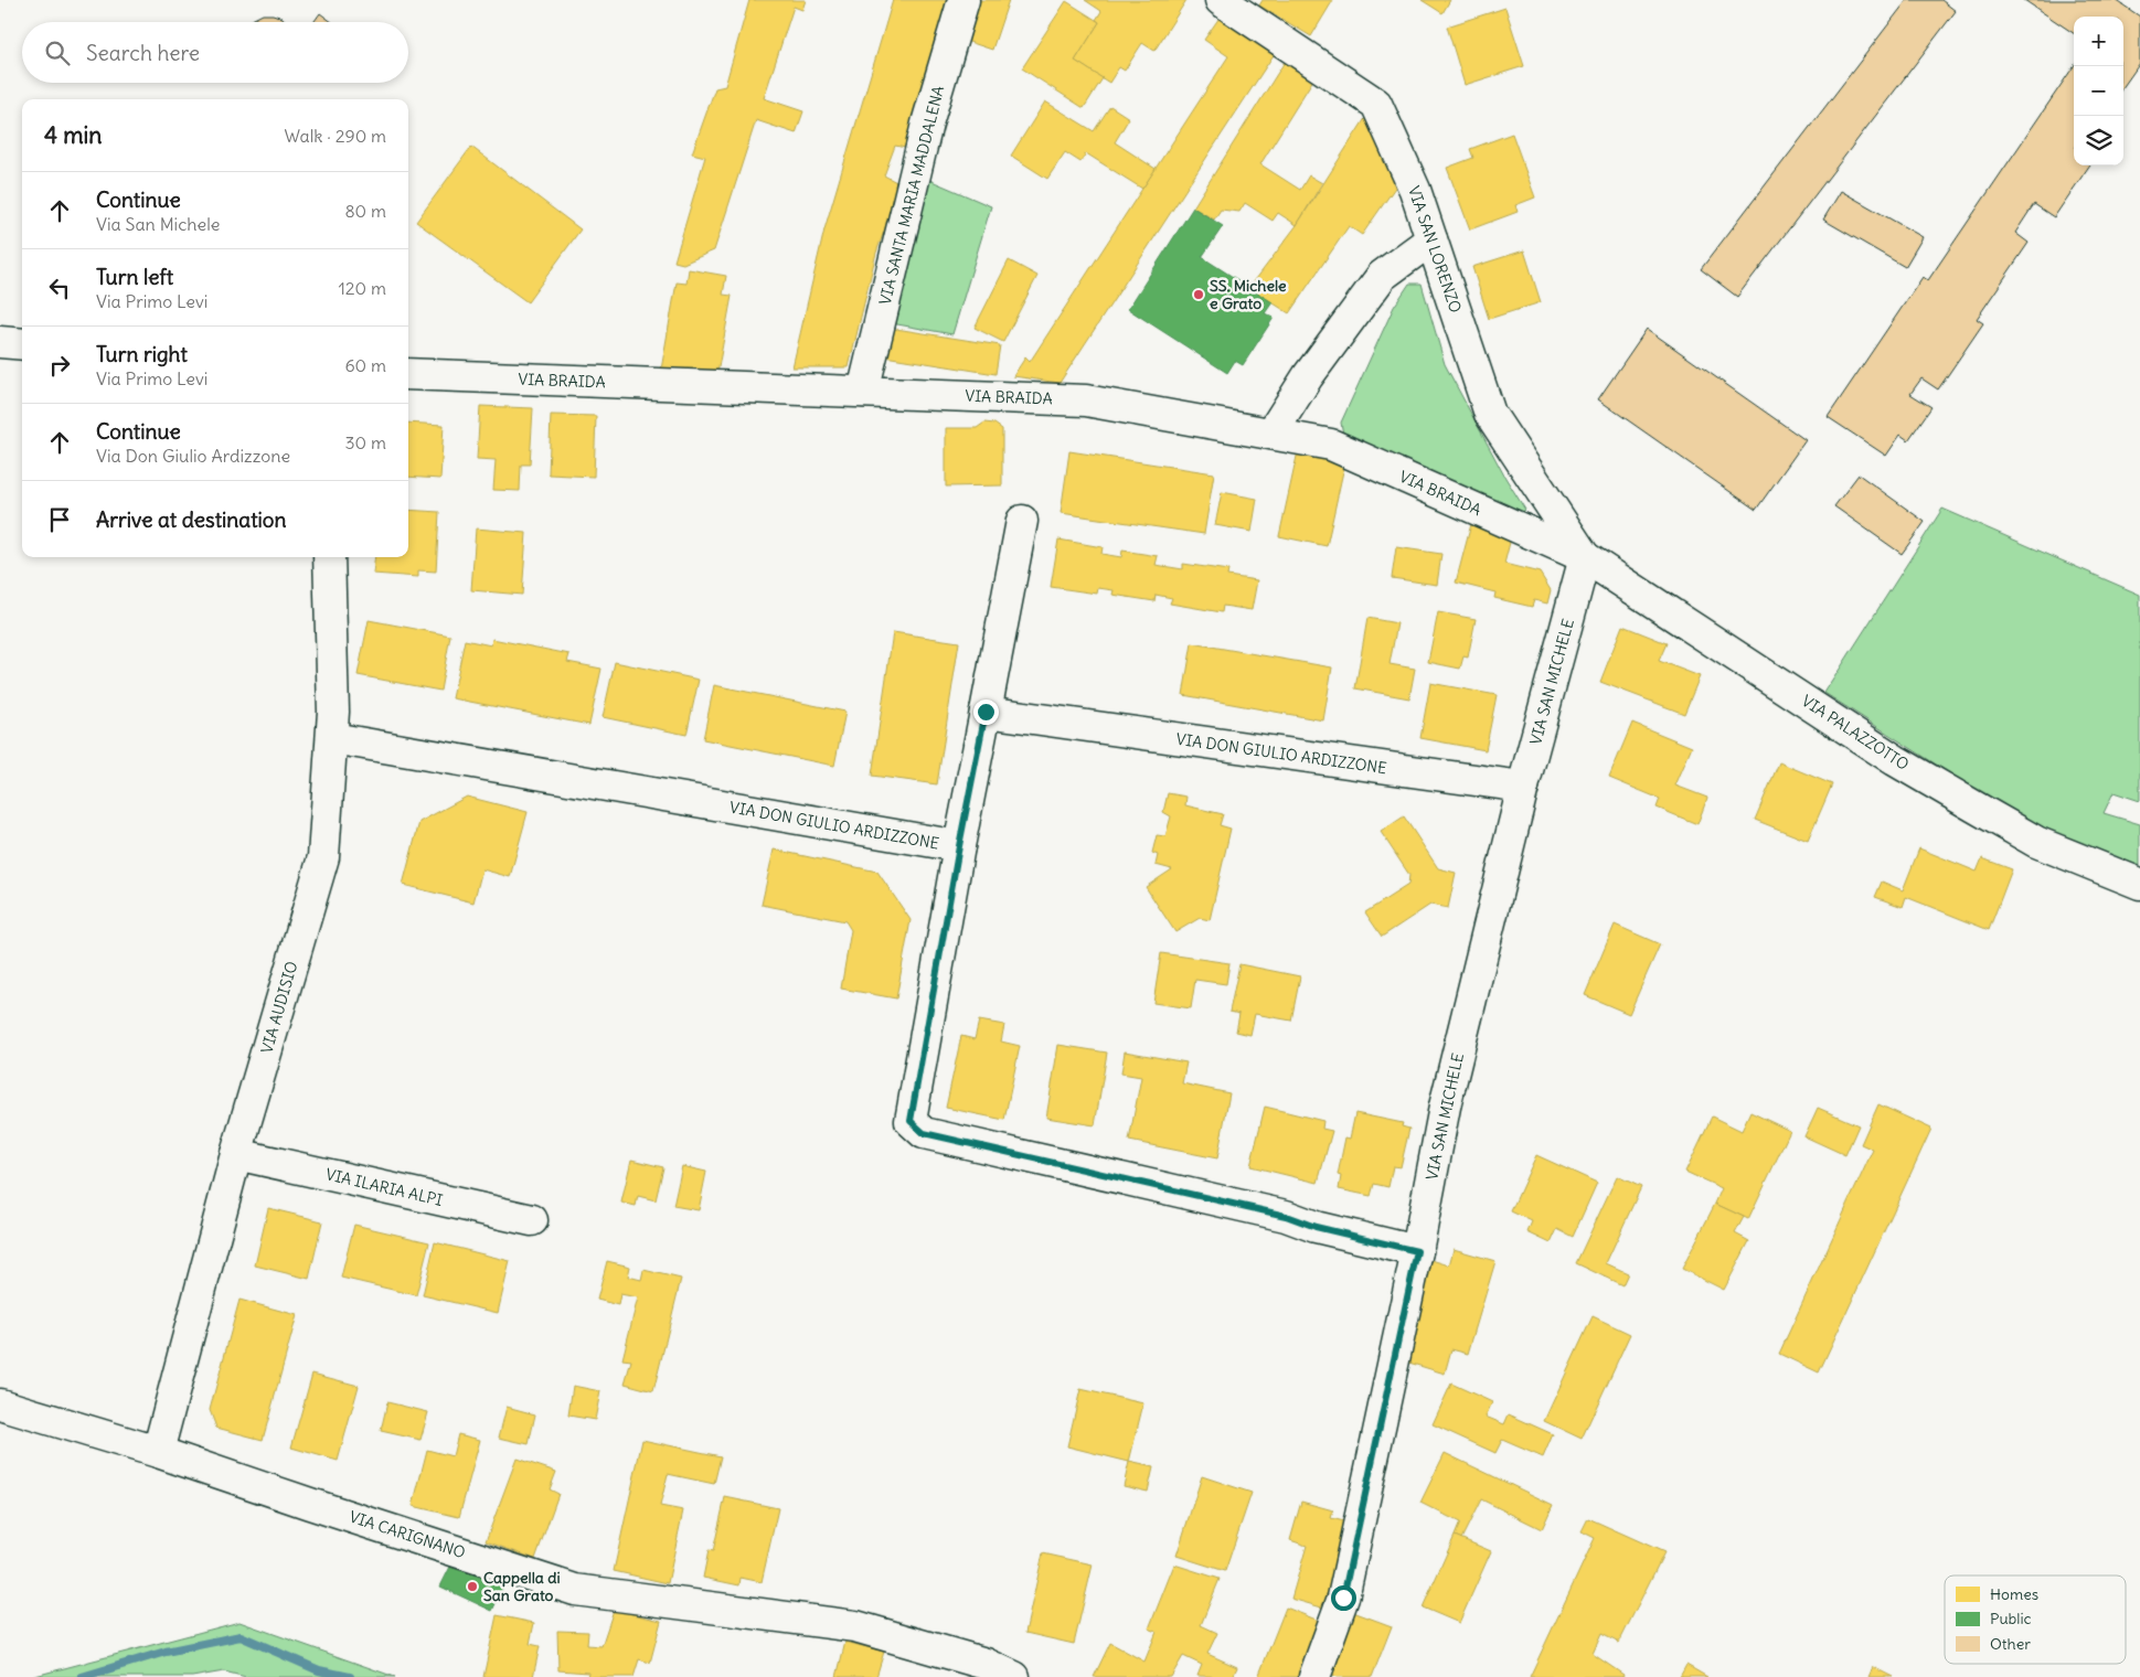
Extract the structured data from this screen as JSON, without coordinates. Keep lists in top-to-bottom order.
{
  "streets": {
    "street": [
      "VIA SANTA MARIA MADDALENA",
      "VIA SAN LORENZO",
      "VIA BRAIDA",
      "VIA SAN MICHELE",
      "VIA PALAZZOTTO",
      "VIA DON GIULIO ARDIZZONE",
      "VIA AUDISIO",
      "VIA ILARIA ALPI",
      "VIA CARIGNANO"
    ]
  },
  "crossings": [
    ["VIA SANTA MARIA MADDALENA", "VIA BRAIDA"],
    ["VIA SAN LORENZO", "VIA BRAIDA"],
    ["VIA SAN LORENZO", "VIA SAN MICHELE"],
    ["VIA SAN LORENZO", "VIA PALAZZOTTO"],
    ["VIA BRAIDA", "VIA SAN MICHELE"],
    ["VIA BRAIDA", "VIA PALAZZOTTO"],
    ["VIA SAN MICHELE", "VIA PALAZZOTTO"],
    ["VIA SAN MICHELE", "VIA DON GIULIO ARDIZZONE"],
    ["VIA DON GIULIO ARDIZZONE", "VIA AUDISIO"],
    ["VIA AUDISIO", "VIA ILARIA ALPI"],
    ["VIA AUDISIO", "VIA CARIGNANO"]
  ],
  "places": ["SS. Michele e Grato", "Cappella di San Grato"],
  "legend": ["Homes", "Public", "Other"],
  "page": {
    "map_buttons": ["+", "−"],
    "search": "Search here",
    "heading": ["4 min", "Walk · 290 m"],
    "list": [
      ["Continue", "Via San Michele", "80 m"],
      ["Turn left", "Via Primo Levi", "120 m"],
      ["Turn right", "Via Primo Levi", "60 m"],
      ["Continue", "Via Don Giulio Ardizzone", "30 m"],
      "Arrive at destination"
    ]
  }
}
